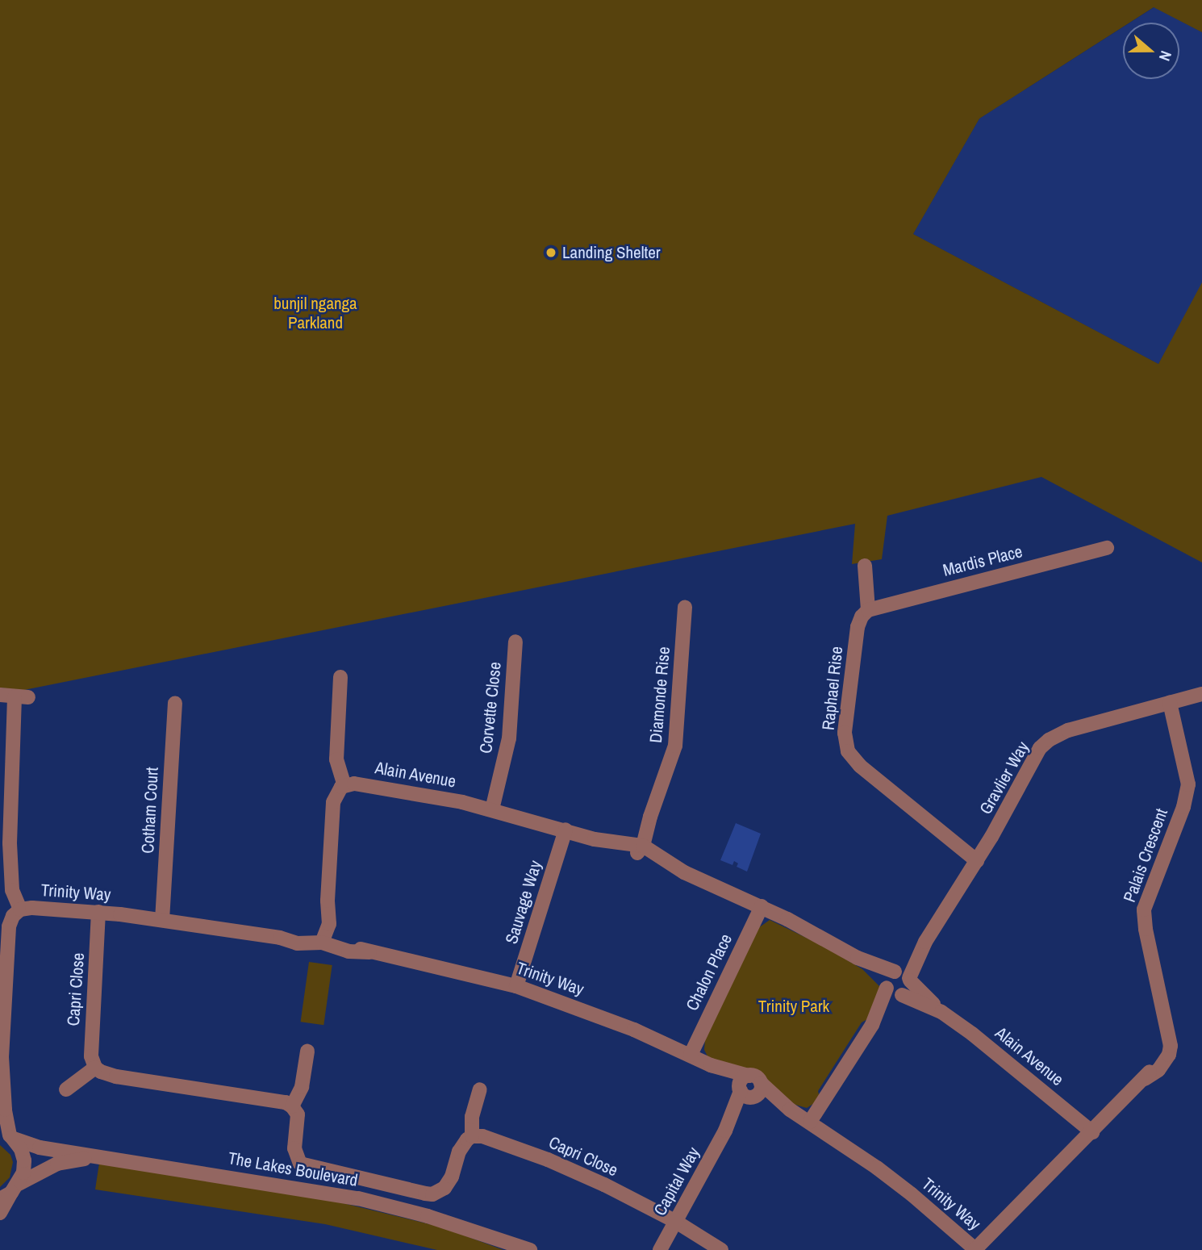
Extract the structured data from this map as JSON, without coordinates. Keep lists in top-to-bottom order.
{
  "streets": {
    "street": [
      "Mardis Place",
      "Raphael Rise",
      "Diamonde Rise",
      "Corvette Close",
      "Alain Avenue",
      "Gravlier Way",
      "Cotham Court",
      "Palais Crescent",
      "Trinity Way",
      "Sauvage Way",
      "Chalon Place",
      "Capri Close",
      "The Lakes Boulevard",
      "Capital Way"
    ]
  },
  "crossings": [
    ["Mardis Place", "Raphael Rise"],
    ["Raphael Rise", "Gravlier Way"],
    ["Diamonde Rise", "Alain Avenue"],
    ["Corvette Close", "Alain Avenue"],
    ["Alain Avenue", "Gravlier Way"],
    ["Alain Avenue", "Palais Crescent"],
    ["Alain Avenue", "Sauvage Way"],
    ["Alain Avenue", "Chalon Place"],
    ["Gravlier Way", "Palais Crescent"],
    ["Cotham Court", "Trinity Way"],
    ["Palais Crescent", "Trinity Way"],
    ["Trinity Way", "Sauvage Way"],
    ["Trinity Way", "Chalon Place"],
    ["Trinity Way", "Capri Close"],
    ["Trinity Way", "The Lakes Boulevard"],
    ["Trinity Way", "Capital Way"],
    ["Capri Close", "Capital Way"]
  ],
  "parks": ["bunjil nganga Parkland", "Trinity Park"],
  "places": ["Landing Shelter"],
  "north": "right"
}
